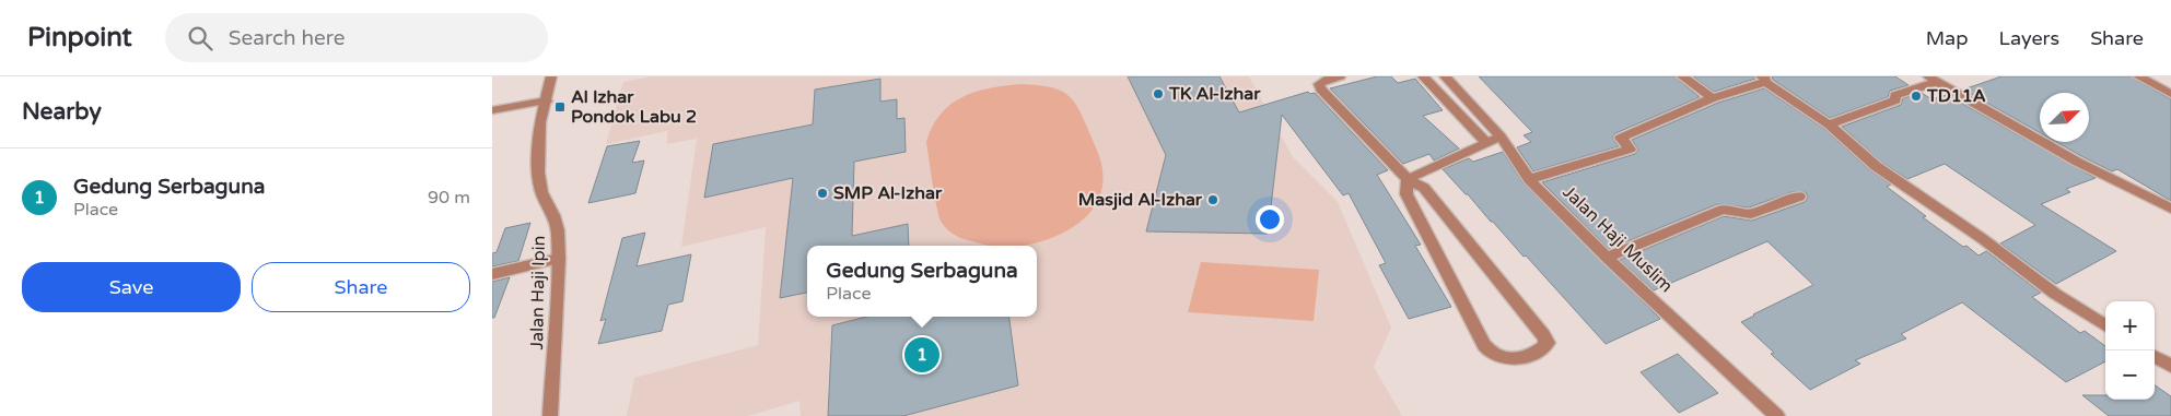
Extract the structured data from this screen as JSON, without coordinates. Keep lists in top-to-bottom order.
{
  "streets": {
    "street": ["Jalan Haji Muslim", "Jalan Haji Ipin"]
  },
  "places": {
    "other": [
      "TK Al-Izhar",
      "TD11A",
      "SMP Al-Izhar",
      "Masjid Al-Izhar"
    ],
    "transit": ["Al Izhar Pondok Labu 2"]
  },
  "north": "top right",
  "page": {
    "header": "Pinpoint",
    "search": "Search here",
    "nav": ["Map", "Layers", "Share"],
    "heading": "Nearby",
    "list": [
      {
        "mark": "1",
        "name": "Gedung Serbaguna",
        "note": "Place",
        "value": "90 m"
      }
    ],
    "buttons": ["Save", "Share"],
    "popup": ["Gedung Serbaguna", "Place"],
    "map_buttons": ["+", "−"],
    "pins": "1"
  }
}
